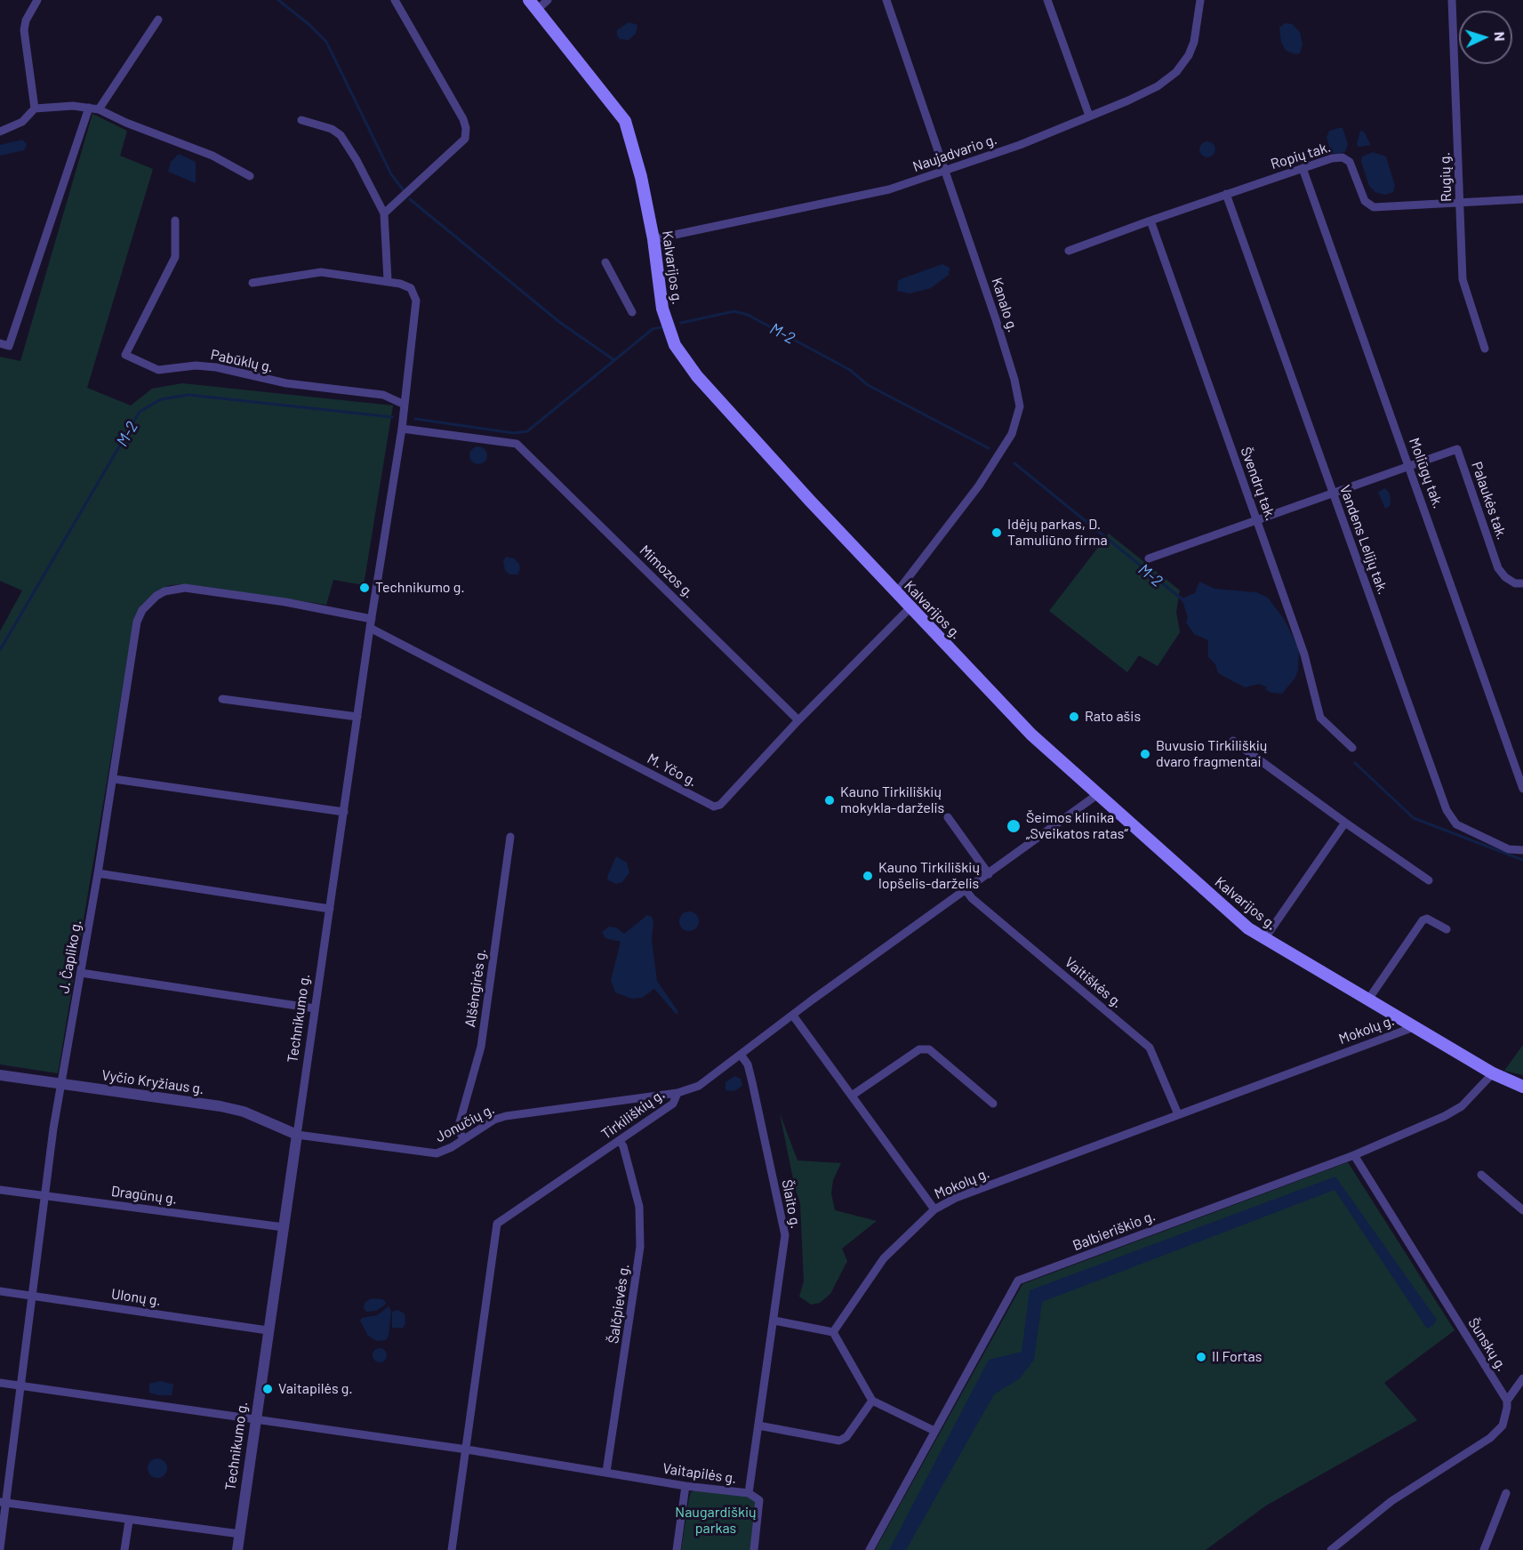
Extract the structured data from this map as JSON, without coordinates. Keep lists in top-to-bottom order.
{
  "streets": {
    "main road": ["Kalvarijos g."],
    "street": [
      "Naujadvario g.",
      "Ropių tak.",
      "Rugių g.",
      "Kanalo g.",
      "Pabūklų g.",
      "Moliūgų tak.",
      "Švendrų tak.",
      "Palaukės tak.",
      "Vandens Lelijų tak.",
      "Mimozos g.",
      "M. Yčo g.",
      "J. Čapliko g.",
      "Vaitiškės g.",
      "Alšėngirės g.",
      "Technikumo g.",
      "Mokolų g.",
      "Vyčio Kryžiaus g.",
      "Tirkiliškių g.",
      "Jonučių g.",
      "Dragūnų g.",
      "Šlaito g.",
      "Balbieriškio g.",
      "Ulonų g.",
      "Šalčpievės g.",
      "Šunskų g.",
      "Vaitapilės g."
    ]
  },
  "crossings": [
    ["Naujadvario g.", "Kalvarijos g."],
    ["Naujadvario g.", "Kanalo g."],
    ["Ropių tak.", "Rugių g."],
    ["Ropių tak.", "Moliūgų tak."],
    ["Ropių tak.", "Švendrų tak."],
    ["Ropių tak.", "Vandens Lelijų tak."],
    ["Kalvarijos g.", "Kanalo g."],
    ["Kalvarijos g.", "M. Yčo g."],
    ["Kalvarijos g.", "Mokolų g."],
    ["Kalvarijos g.", "Tirkiliškių g."],
    ["Kalvarijos g.", "Balbieriškio g."],
    ["Pabūklų g.", "Technikumo g."],
    ["Moliūgų tak.", "Palaukės tak."],
    ["Švendrų tak.", "Palaukės tak."],
    ["Palaukės tak.", "Vandens Lelijų tak."],
    ["Mimozos g.", "M. Yčo g."],
    ["Mimozos g.", "Technikumo g."],
    ["M. Yčo g.", "J. Čapliko g."],
    ["M. Yčo g.", "Technikumo g."],
    ["J. Čapliko g.", "Technikumo g."],
    ["J. Čapliko g.", "Vyčio Kryžiaus g."],
    ["J. Čapliko g.", "Dragūnų g."],
    ["J. Čapliko g.", "Ulonų g."],
    ["J. Čapliko g.", "Vaitapilės g."],
    ["Vaitiškės g.", "Mokolų g."],
    ["Vaitiškės g.", "Tirkiliškių g."],
    ["Alšėngirės g.", "Jonučių g."],
    ["Technikumo g.", "Vyčio Kryžiaus g."],
    ["Technikumo g.", "Jonučių g."],
    ["Technikumo g.", "Dragūnų g."],
    ["Technikumo g.", "Ulonų g."],
    ["Technikumo g.", "Vaitapilės g."],
    ["Vyčio Kryžiaus g.", "Jonučių g."],
    ["Tirkiliškių g.", "Jonučių g."],
    ["Tirkiliškių g.", "Šlaito g."],
    ["Tirkiliškių g.", "Šalčpievės g."],
    ["Tirkiliškių g.", "Vaitapilės g."],
    ["Balbieriškio g.", "Šunskų g."],
    ["Šalčpievės g.", "Vaitapilės g."]
  ],
  "water": ["M-2"],
  "parks": ["Naugardiškių parkas"],
  "places": [
    "Idėjų parkas, D. Tamuliūno firma",
    "Technikumo g.",
    "Rato ašis",
    "Buvusio Tirkiliškių dvaro fragmentai",
    "Kauno Tirkiliškių mokykla-darželis",
    "Šeimos klinika „Sveikatos ratas“",
    "Kauno Tirkiliškių lopšelis-darželis",
    "II Fortas",
    "Vaitapilės g."
  ],
  "north": "right"
}
